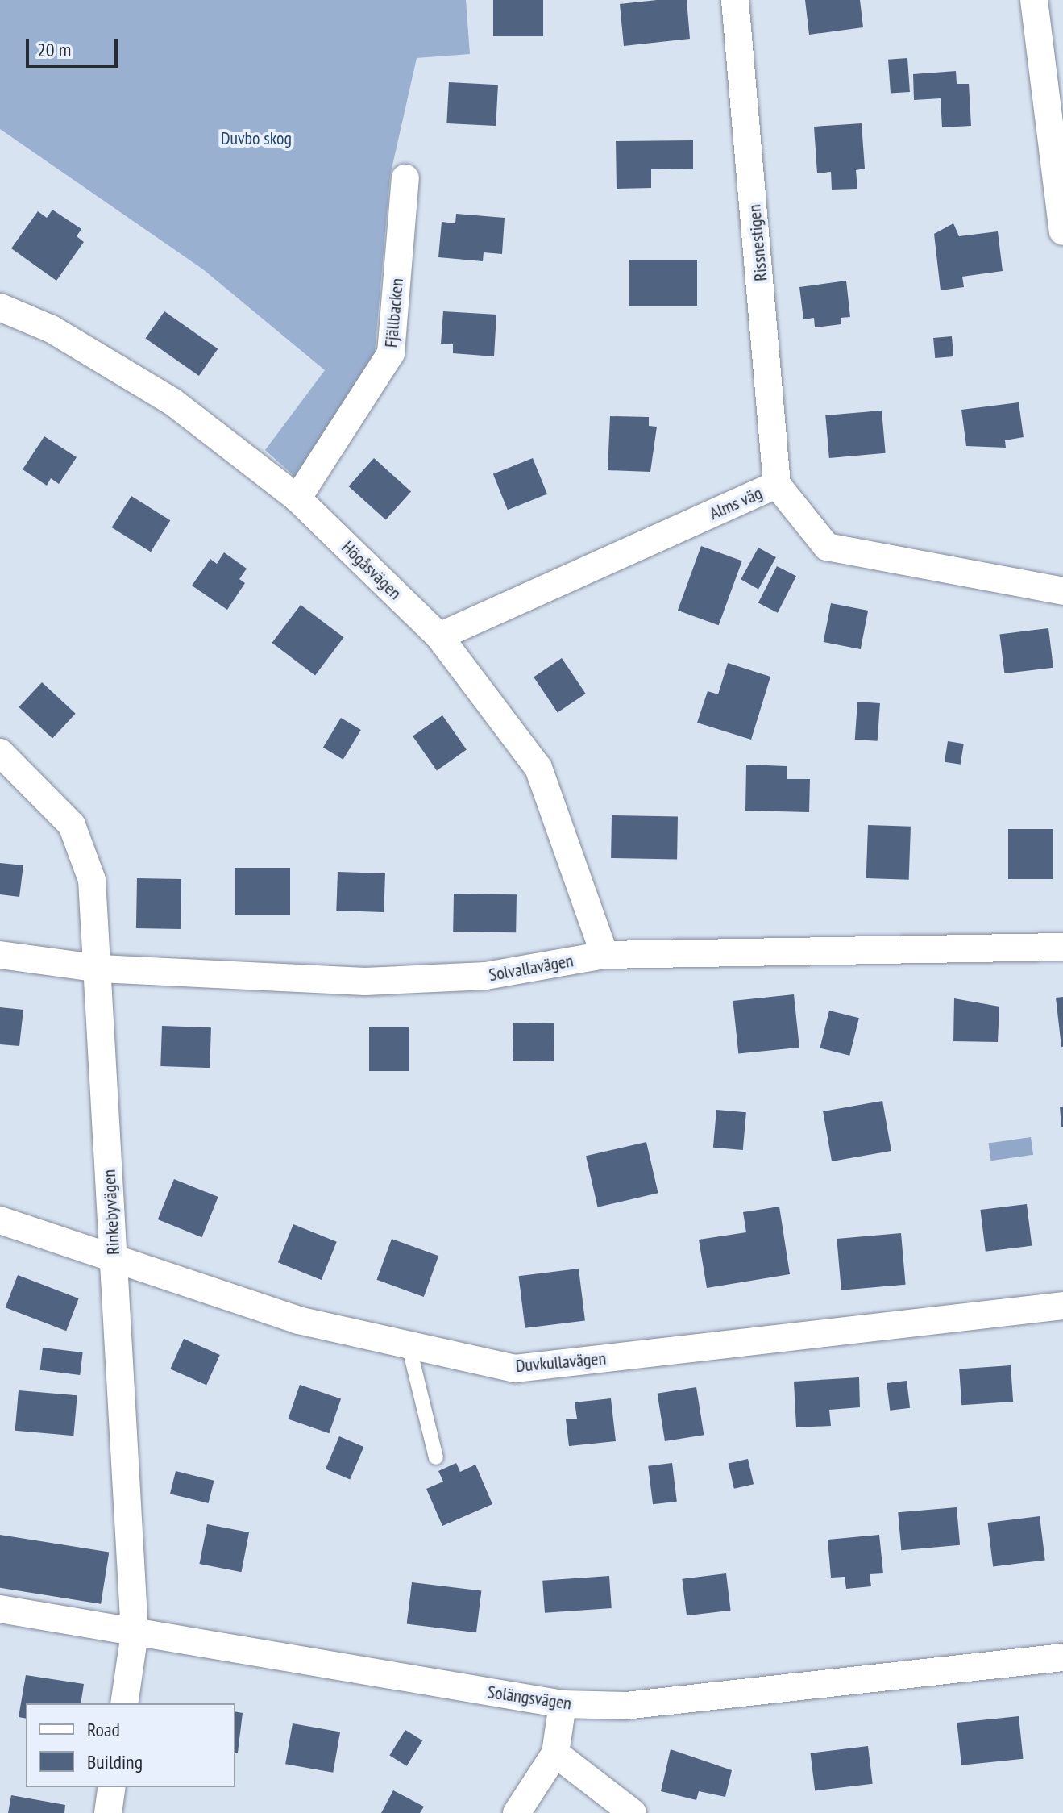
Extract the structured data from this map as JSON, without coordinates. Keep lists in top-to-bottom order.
{
  "streets": {
    "street": [
      "Rissnestigen",
      "Fjällbacken",
      "Alms väg",
      "Högåsvägen",
      "Solvallavägen",
      "Rinkebyvägen",
      "Duvkullavägen",
      "Solängsvägen"
    ]
  },
  "crossings": [
    ["Rissnestigen", "Alms väg"],
    ["Fjällbacken", "Högåsvägen"],
    ["Alms väg", "Högåsvägen"],
    ["Högåsvägen", "Solvallavägen"],
    ["Solvallavägen", "Rinkebyvägen"],
    ["Rinkebyvägen", "Duvkullavägen"],
    ["Rinkebyvägen", "Solängsvägen"]
  ],
  "parks": ["Duvbo skog"],
  "legend": ["Road", "Building"],
  "scale_bar": "20 m"
}
